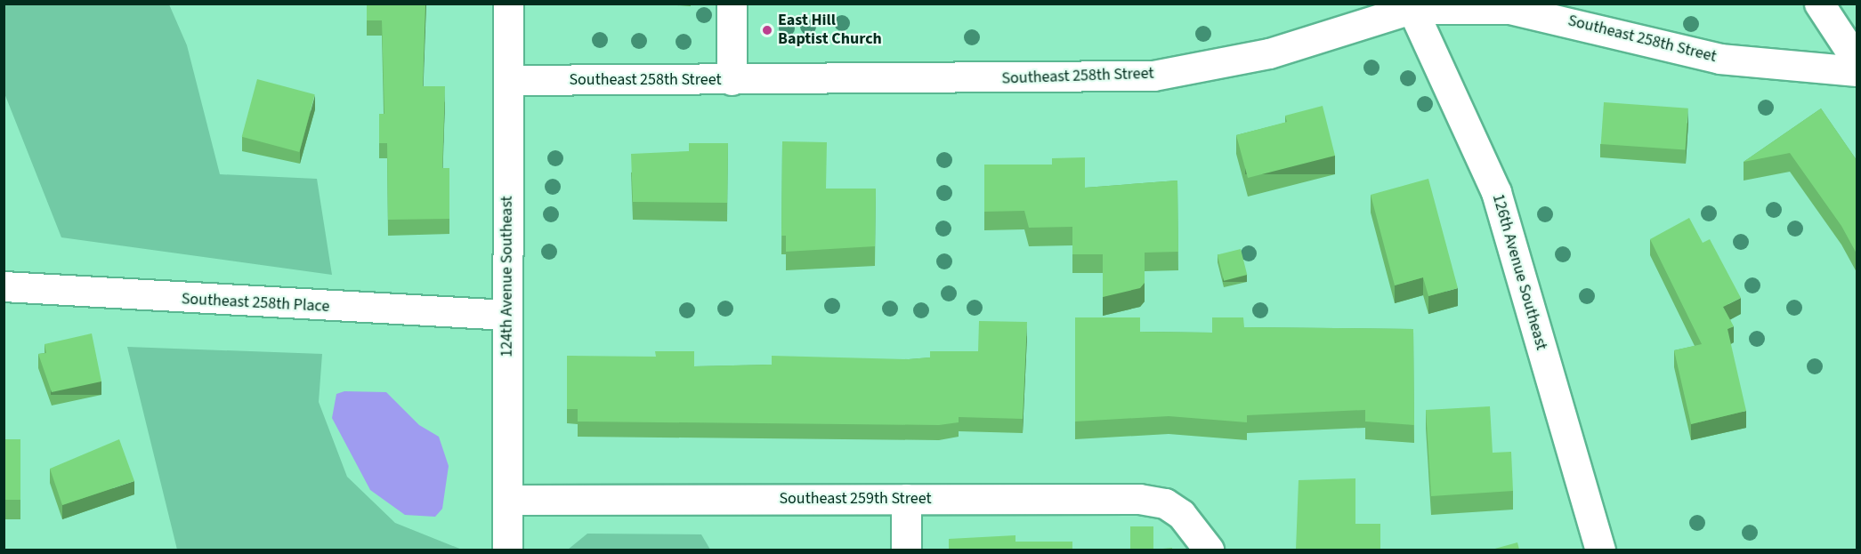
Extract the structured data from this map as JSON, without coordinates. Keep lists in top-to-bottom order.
{
  "streets": {
    "street": [
      "Southeast 258th Street",
      "126th Avenue Southeast",
      "124th Avenue Southeast",
      "Southeast 258th Place",
      "Southeast 259th Street"
    ]
  },
  "crossings": [
    ["Southeast 258th Street", "126th Avenue Southeast"],
    ["Southeast 258th Street", "124th Avenue Southeast"],
    ["124th Avenue Southeast", "Southeast 258th Place"],
    ["124th Avenue Southeast", "Southeast 259th Street"]
  ],
  "places": ["East Hill Baptist Church"]
}
